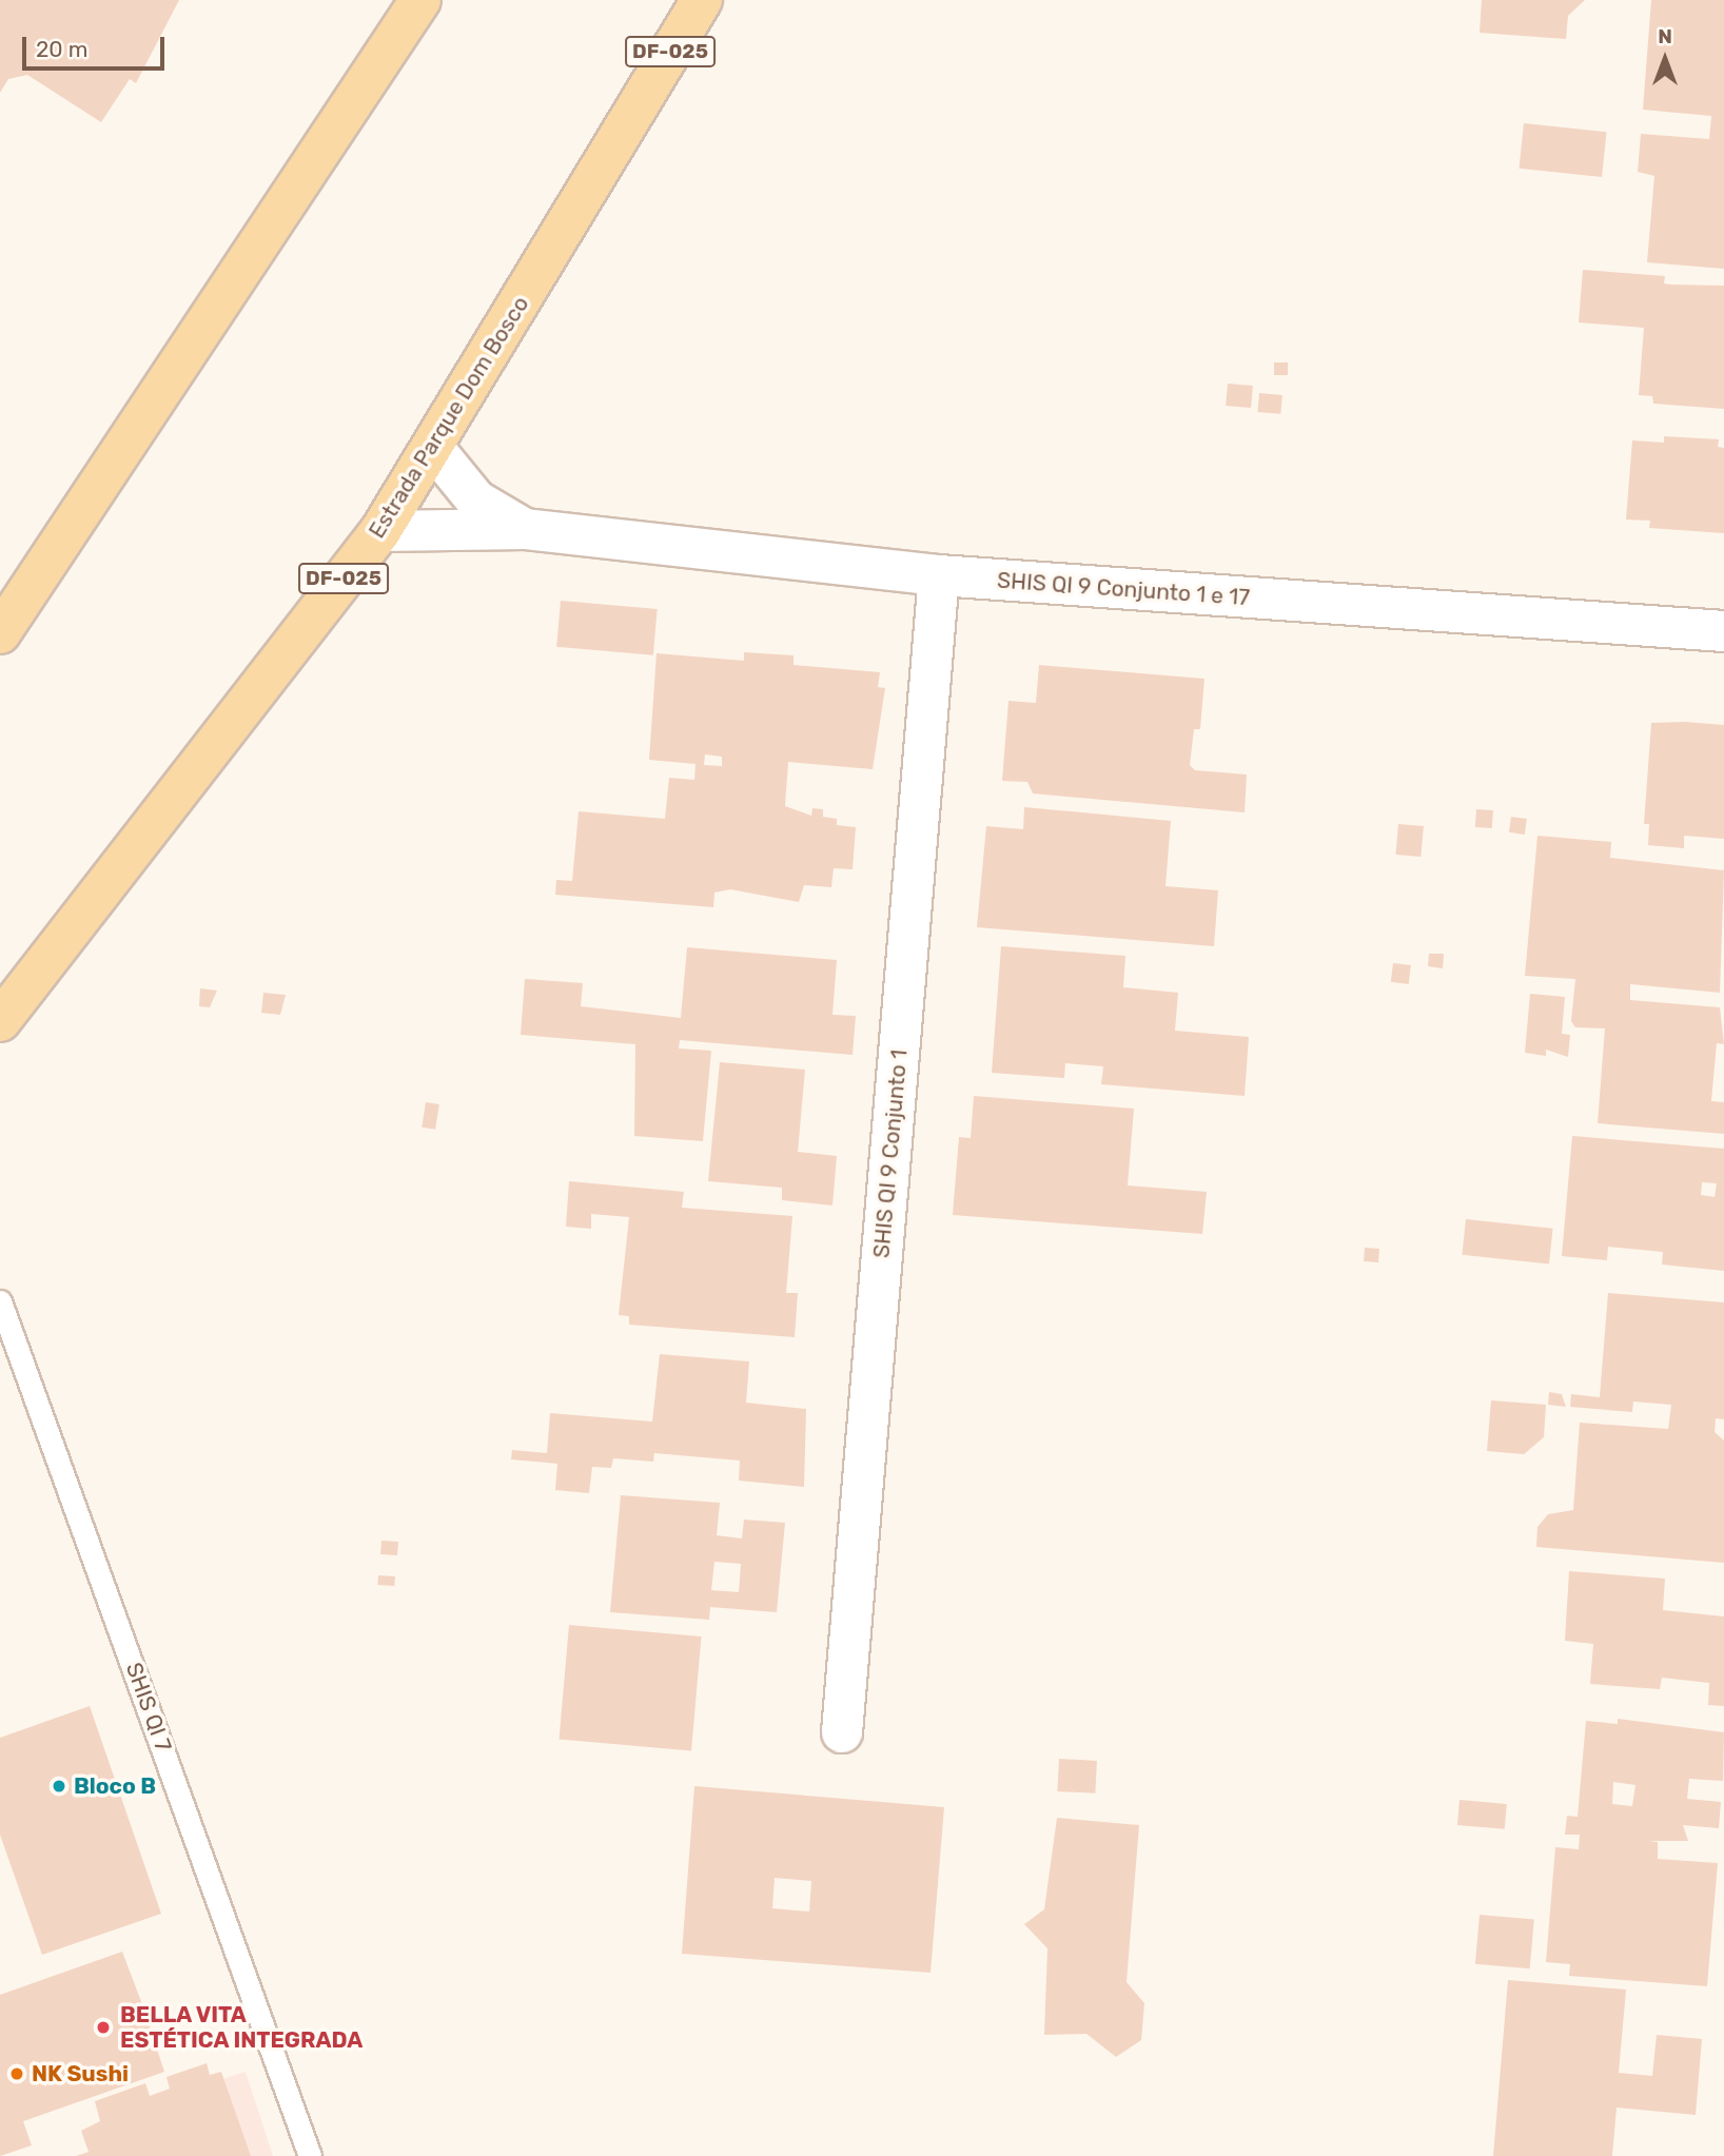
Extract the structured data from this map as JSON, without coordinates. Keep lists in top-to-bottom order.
{
  "streets": {
    "main road": ["DF-025", "Estrada Parque Dom Bosco"],
    "street": ["SHIS QI 9 Conjunto 1 e 17", "SHIS QI 9 Conjunto 1"],
    "lane": ["SHIS QI 7"]
  },
  "crossings": [
    ["Estrada Parque Dom Bosco", "SHIS QI 9 Conjunto 1 e 17"],
    ["SHIS QI 9 Conjunto 1 e 17", "SHIS QI 9 Conjunto 1"]
  ],
  "places": ["Bloco B", "BELLA VITA ESTÉTICA INTEGRADA", "NK Sushi"],
  "scale_bar": "20 m",
  "north": "top"
}
